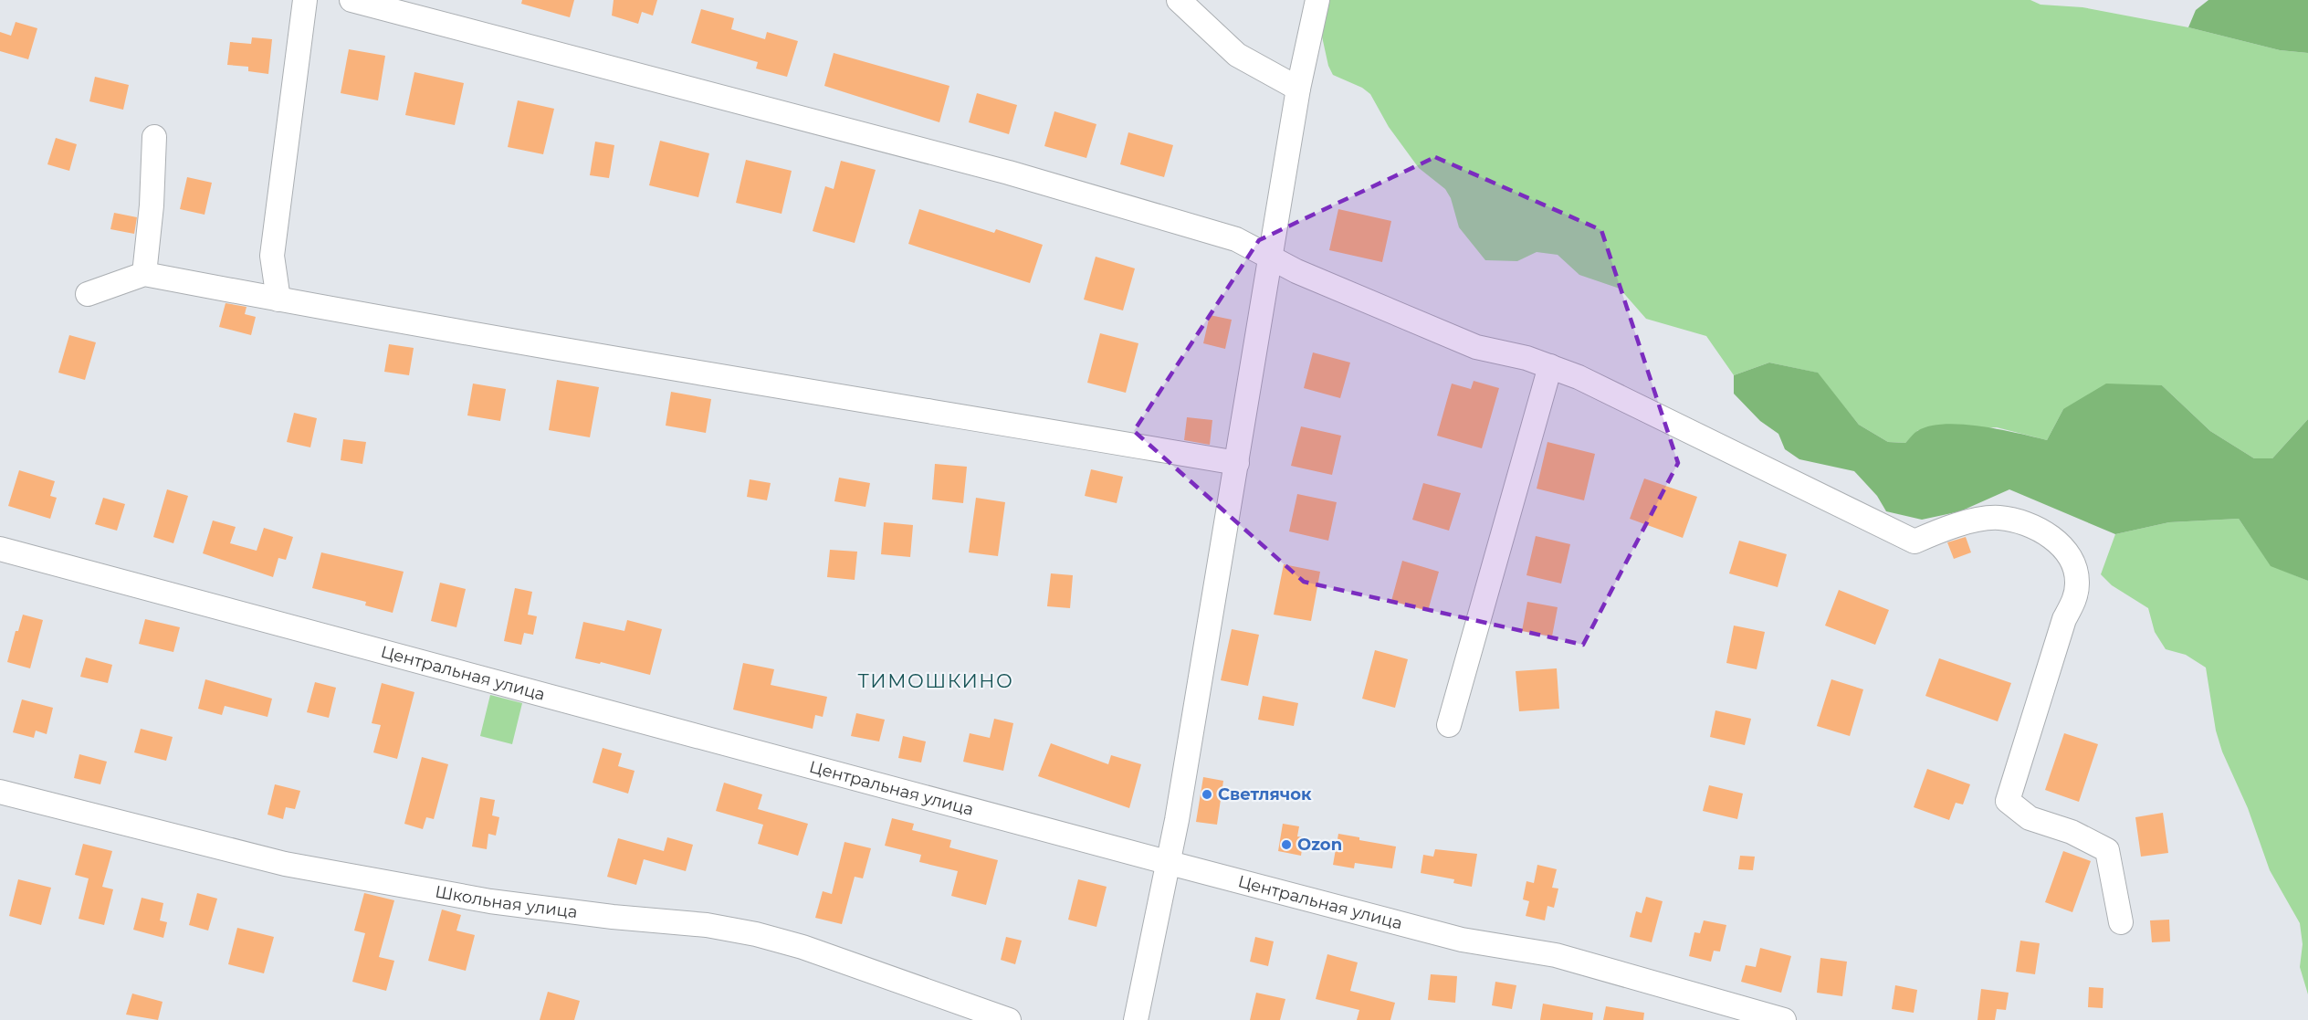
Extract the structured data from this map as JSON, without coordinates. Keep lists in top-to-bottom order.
{
  "streets": {
    "street": ["Центральная улица", "Школьная улица"]
  },
  "districts": ["ТИМОШКИНО"],
  "places": ["Светлячок", "Ozon"]
}
